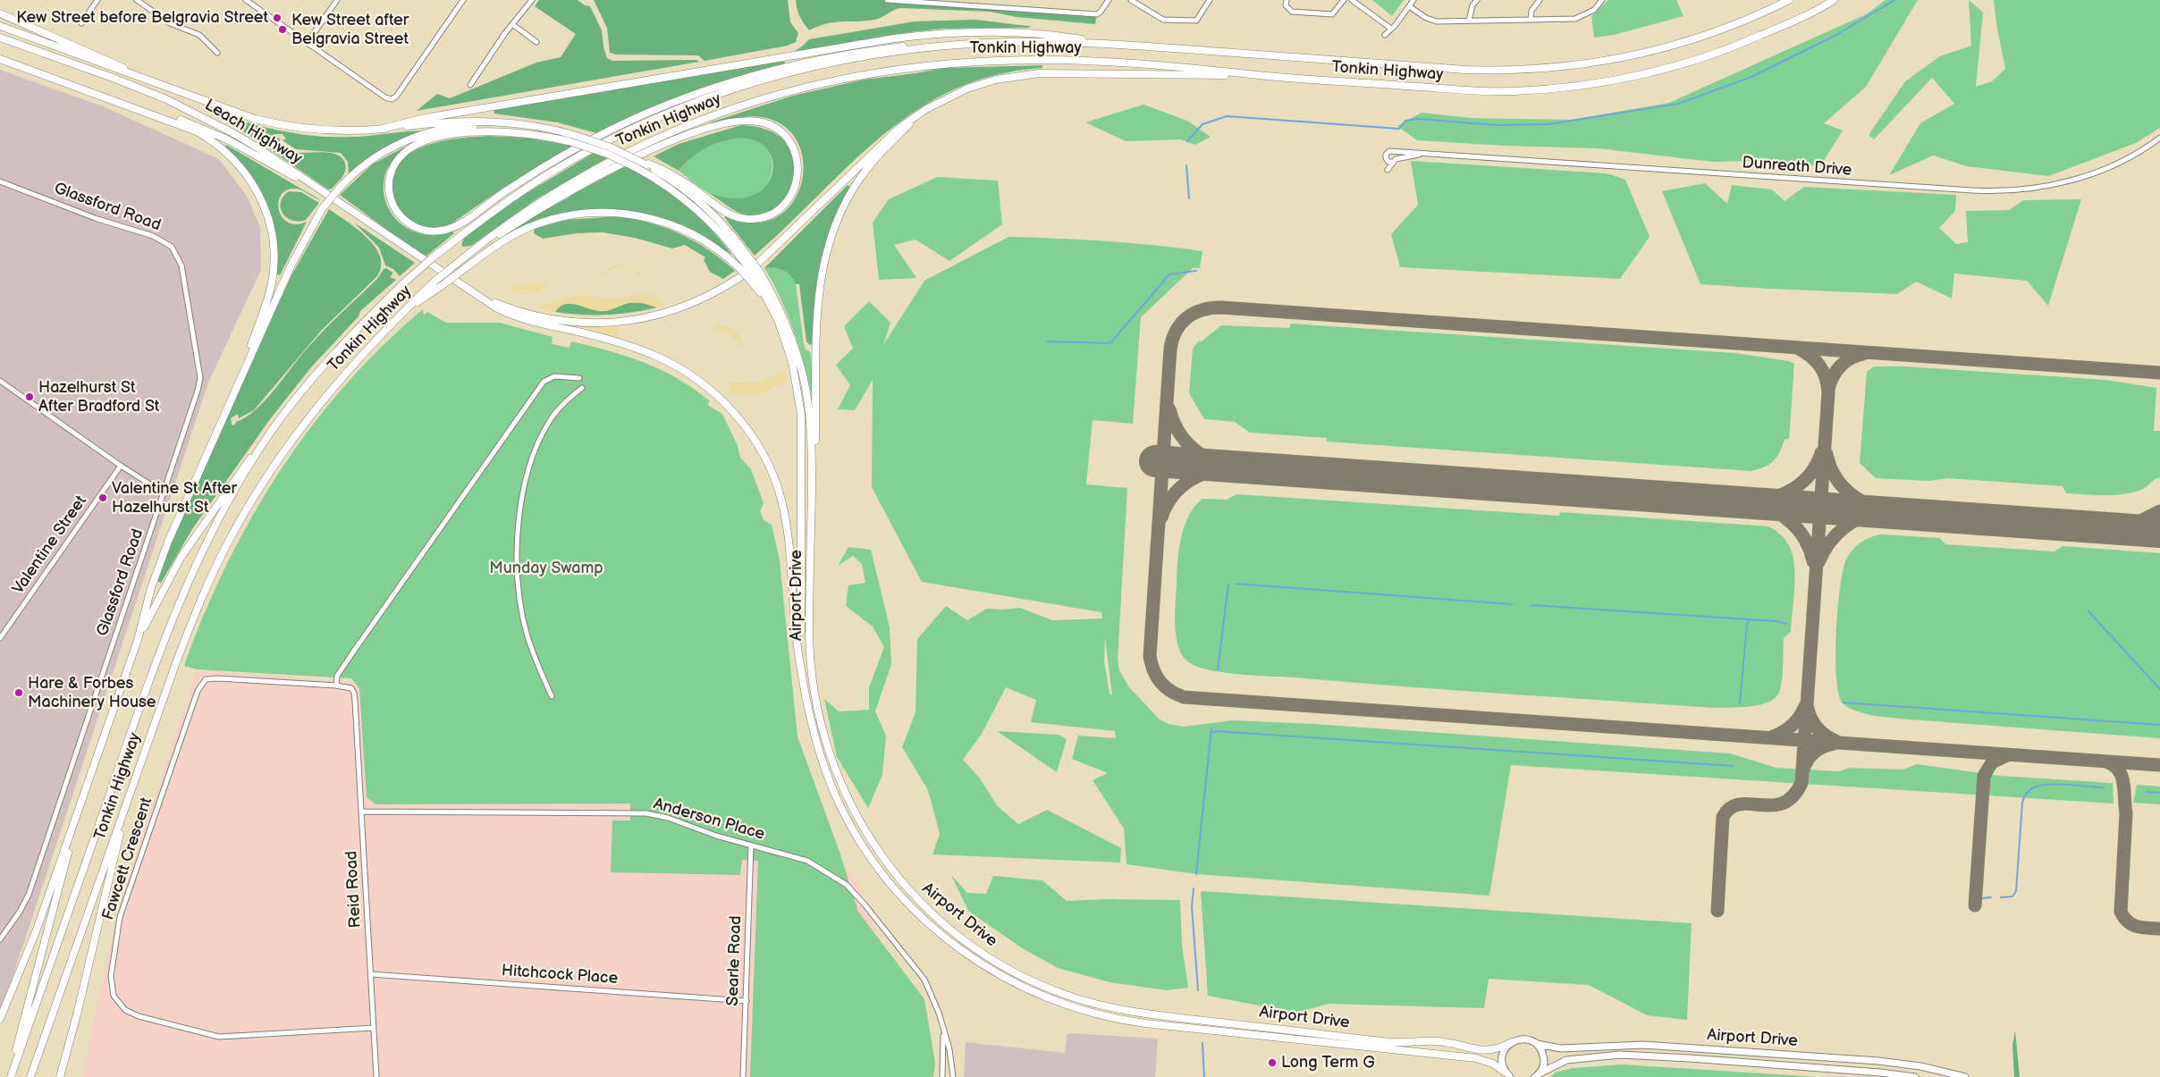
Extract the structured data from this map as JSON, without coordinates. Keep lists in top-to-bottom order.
{
  "streets": {
    "highway": ["Tonkin Highway", "Leach Highway", "Airport Drive"],
    "street": [
      "Dunreath Drive",
      "Glassford Road",
      "Valentine Street",
      "Anderson Place",
      "Fawcett Crescent",
      "Reid Road",
      "Searle Road",
      "Hitchcock Place"
    ]
  },
  "crossings": [
    ["Anderson Place", "Reid Road"],
    ["Anderson Place", "Searle Road"],
    ["Fawcett Crescent", "Reid Road"],
    ["Reid Road", "Hitchcock Place"],
    ["Searle Road", "Hitchcock Place"]
  ],
  "parks": ["Munday Swamp"],
  "places": [
    "Kew Street before Belgravia Street",
    "Kew Street after Belgravia Street",
    "Hazelhurst St After Bradford St",
    "Valentine St After Hazelhurst St",
    "Hare & Forbes Machinery House",
    "Long Term G"
  ]
}
